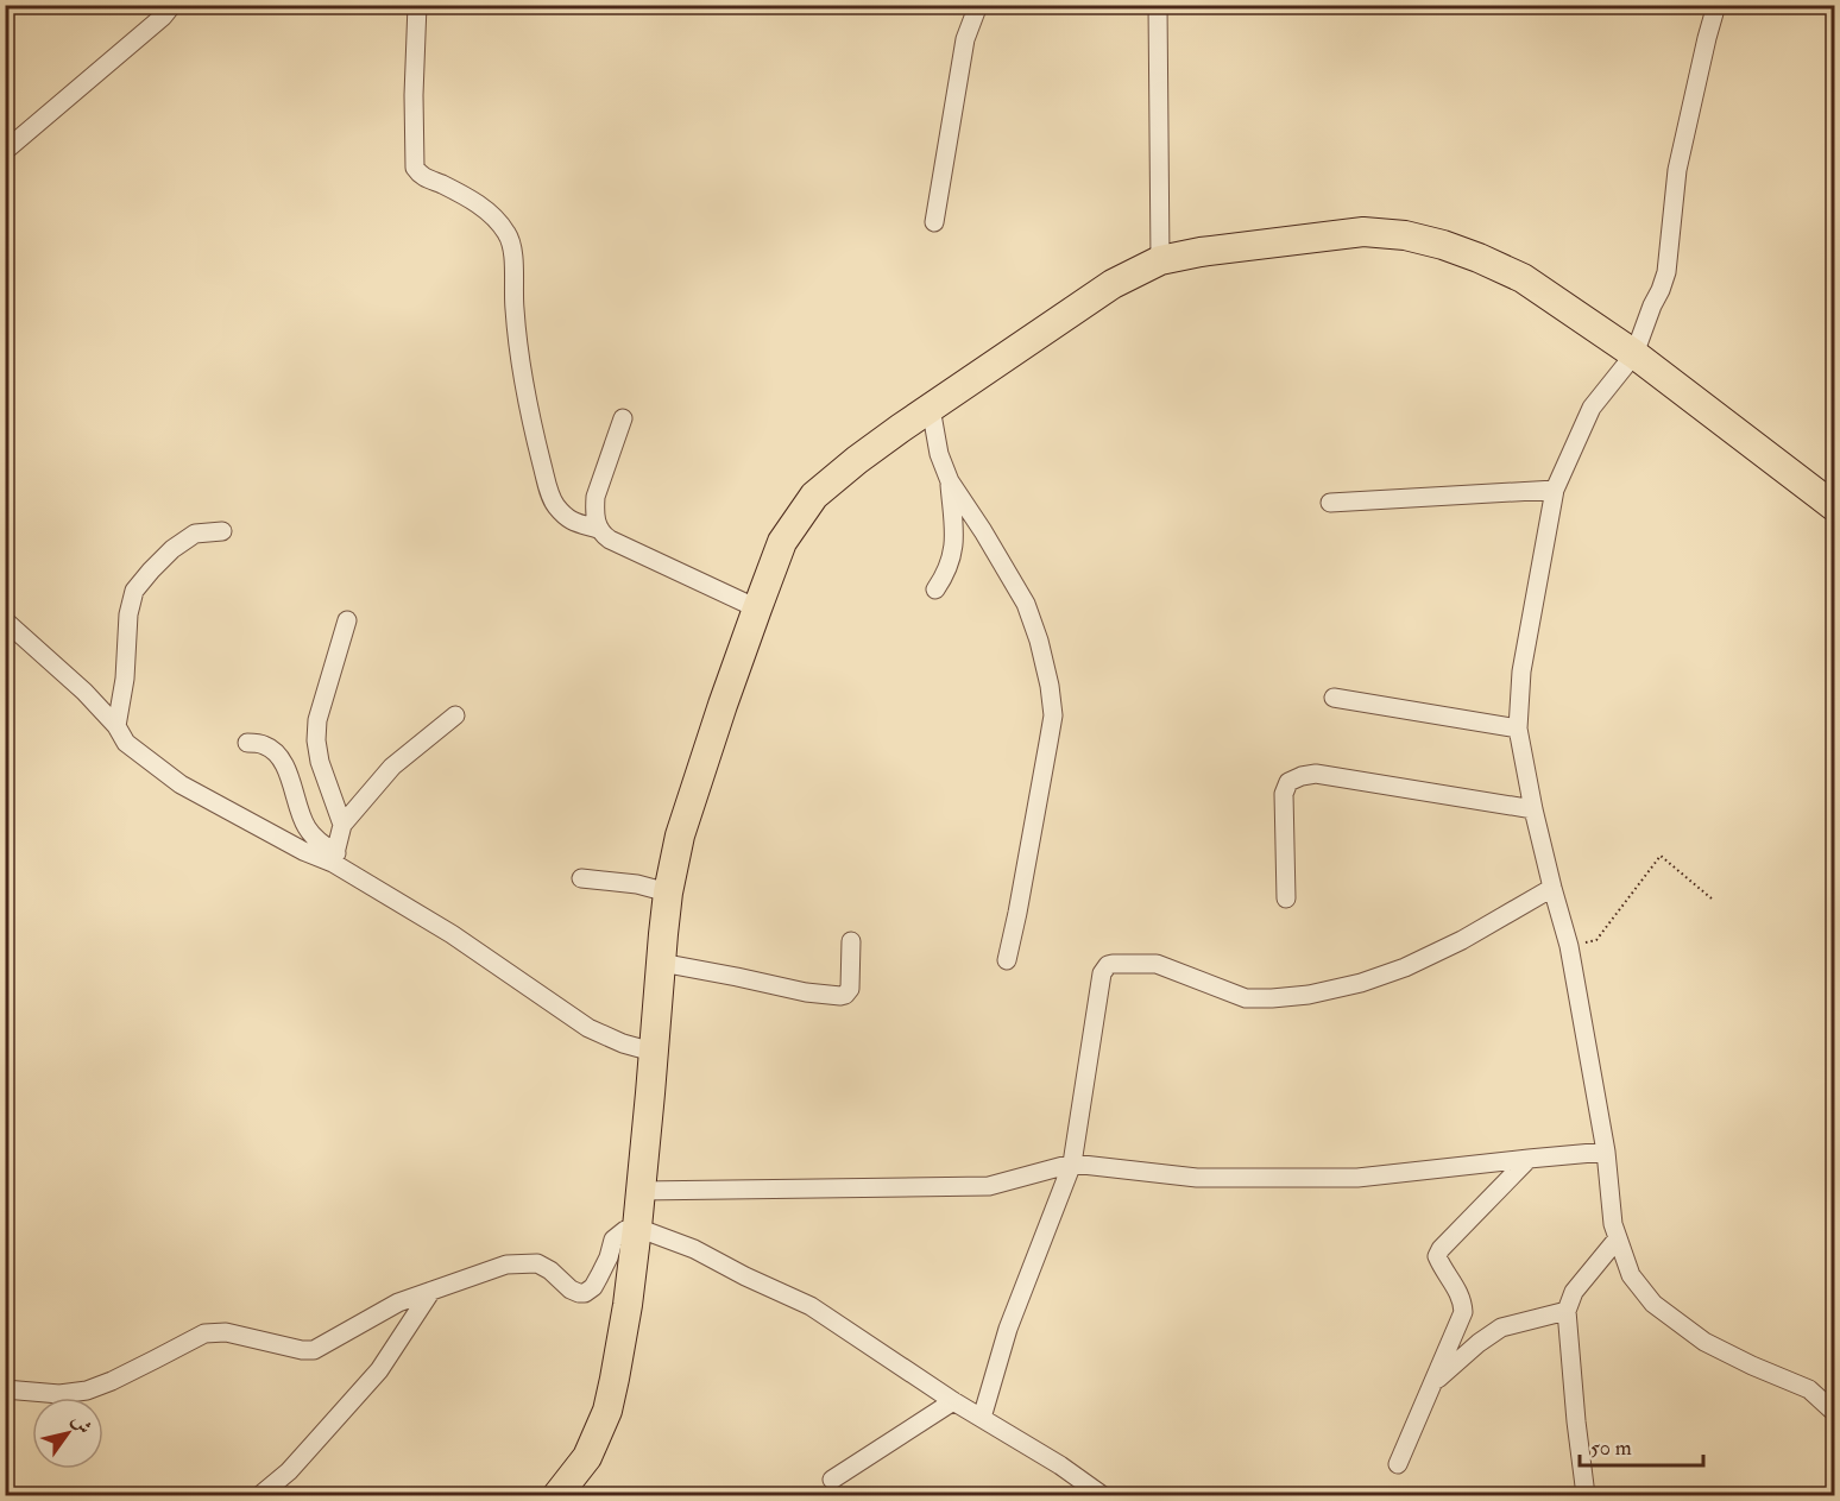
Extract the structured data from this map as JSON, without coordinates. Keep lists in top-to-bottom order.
{
  "scale_bar": "50 m",
  "north": "top right"
}
